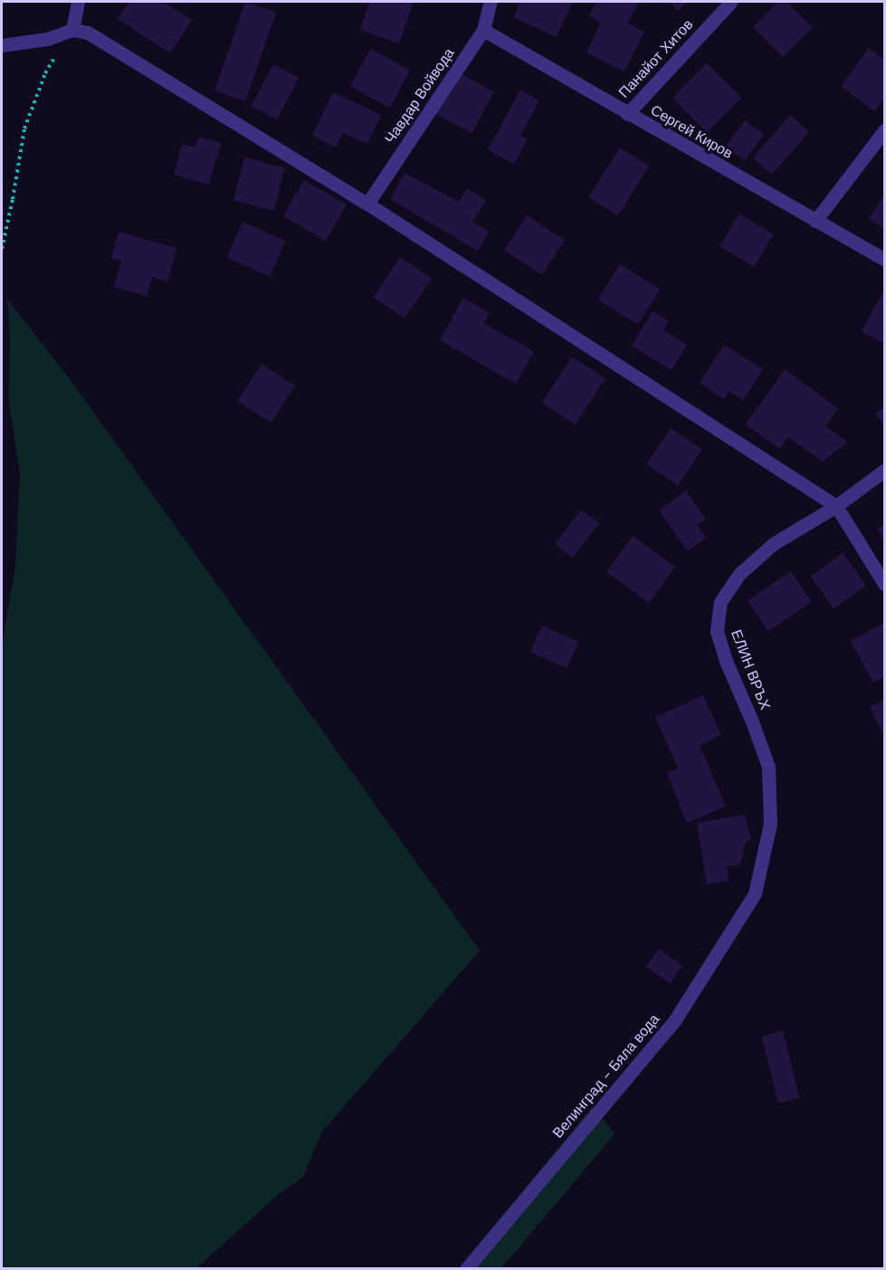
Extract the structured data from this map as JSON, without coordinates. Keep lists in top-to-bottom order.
{
  "streets": {
    "street": [
      "Панайот Хитов",
      "Чавдар Войвода",
      "Сергей Киров",
      "ЕЛИН ВРЪХ",
      "Велинград - Бяла вода"
    ]
  },
  "crossings": [
    ["Панайот Хитов", "Сергей Киров"],
    ["Чавдар Войвода", "Сергей Киров"],
    ["ЕЛИН ВРЪХ", "Велинград - Бяла вода"]
  ]
}
